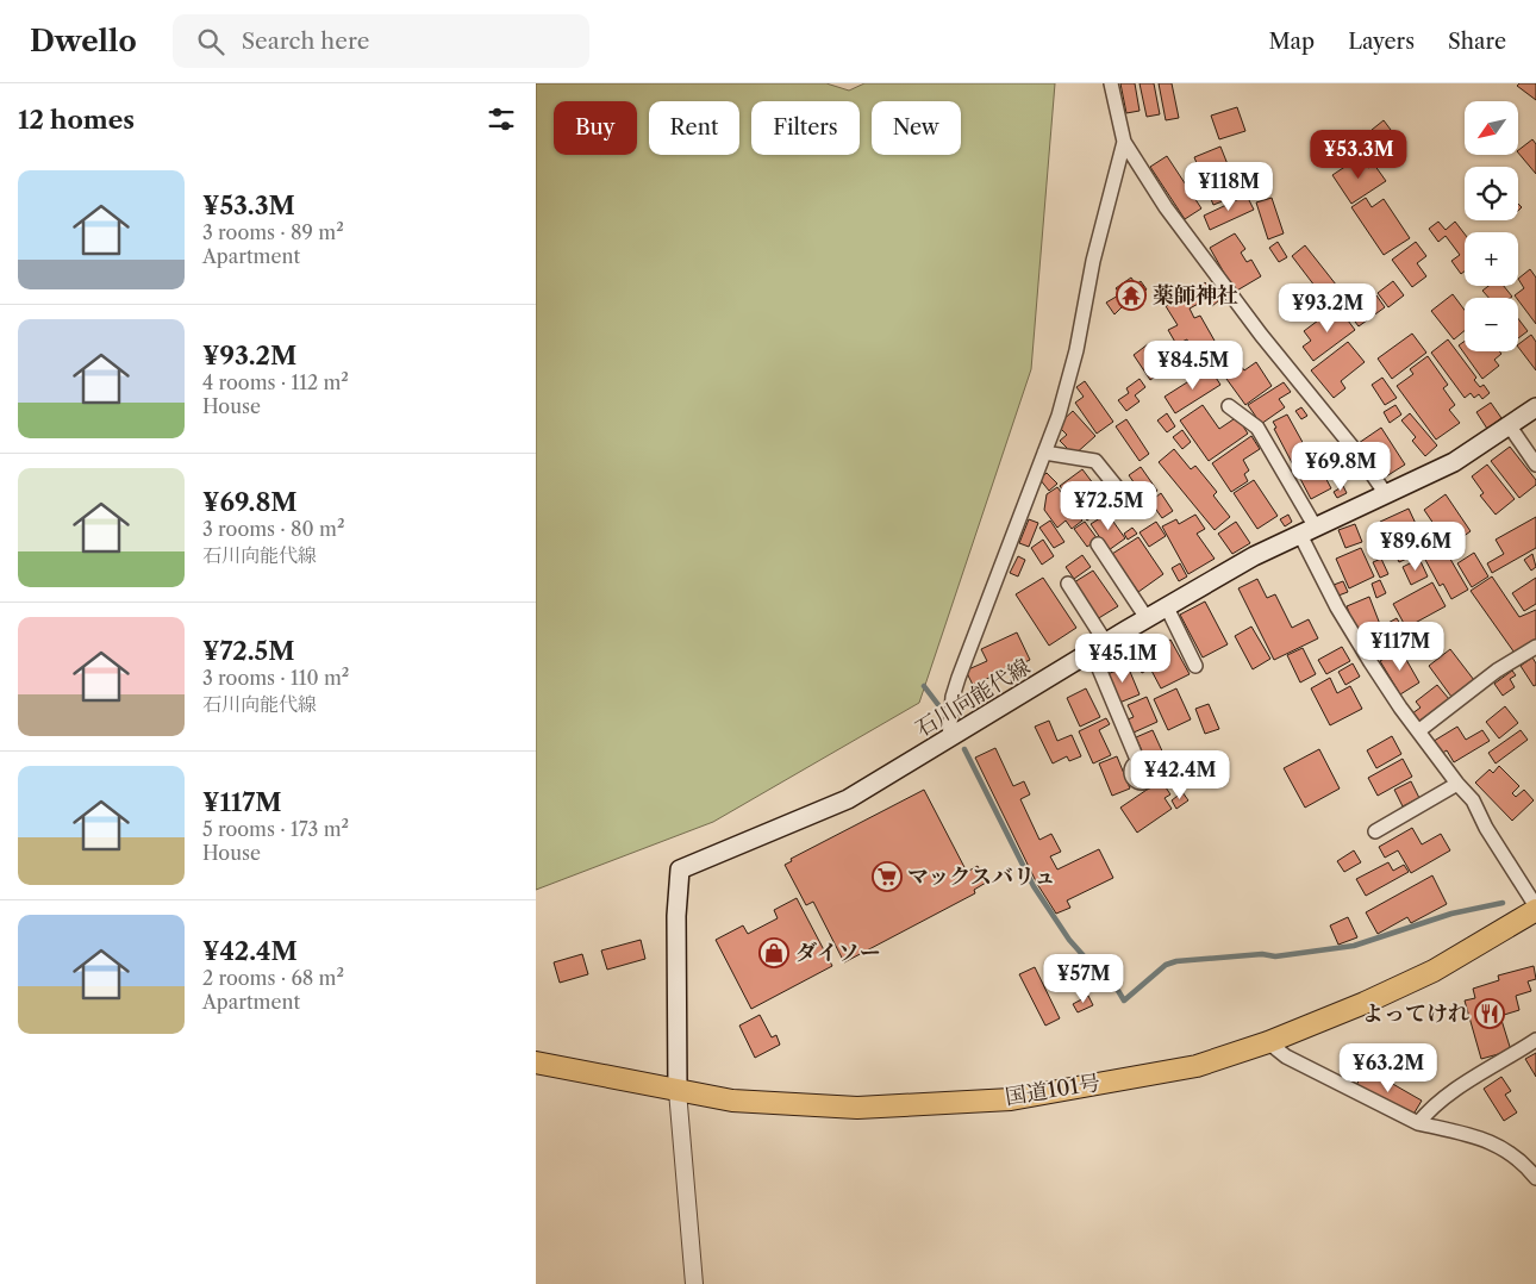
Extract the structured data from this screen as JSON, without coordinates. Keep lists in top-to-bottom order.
{
  "streets": {
    "highway": ["国道101号"],
    "main road": ["石川向能代線"]
  },
  "crossings": [
    ["石川向能代線", "国道101号"]
  ],
  "places": {
    "temple": ["薬師神社"],
    "supermarket": ["マックスバリュ"],
    "shop": ["ダイソー"],
    "restaurant": ["よってけれ"]
  },
  "north": "bottom left",
  "page": {
    "header": "Dwello",
    "search": "Search here",
    "nav": ["Map", "Layers", "Share"],
    "heading": "12 homes",
    "map_buttons": ["+", "−"],
    "chip": [
      "Buy",
      "Rent",
      "Filters",
      "New"
    ],
    "price": [
      "¥53.3M",
      "¥118M",
      "¥93.2M",
      "¥84.5M",
      "¥69.8M",
      "¥72.5M",
      "¥89.6M",
      "¥117M",
      "¥45.1M",
      "¥42.4M",
      "¥57M",
      "¥63.2M"
    ],
    "list": [
      {
        "name": "¥53.3M",
        "note": "3 rooms · 89 m² · Apartment"
      },
      {
        "name": "¥93.2M",
        "note": "4 rooms · 112 m² · House"
      },
      {
        "name": "¥69.8M",
        "note": "3 rooms · 80 m² · 石川向能代線"
      },
      {
        "name": "¥72.5M",
        "note": "3 rooms · 110 m² · 石川向能代線"
      },
      {
        "name": "¥117M",
        "note": "5 rooms · 173 m² · House"
      },
      {
        "name": "¥42.4M",
        "note": "2 rooms · 68 m² · Apartment"
      }
    ]
  }
}
